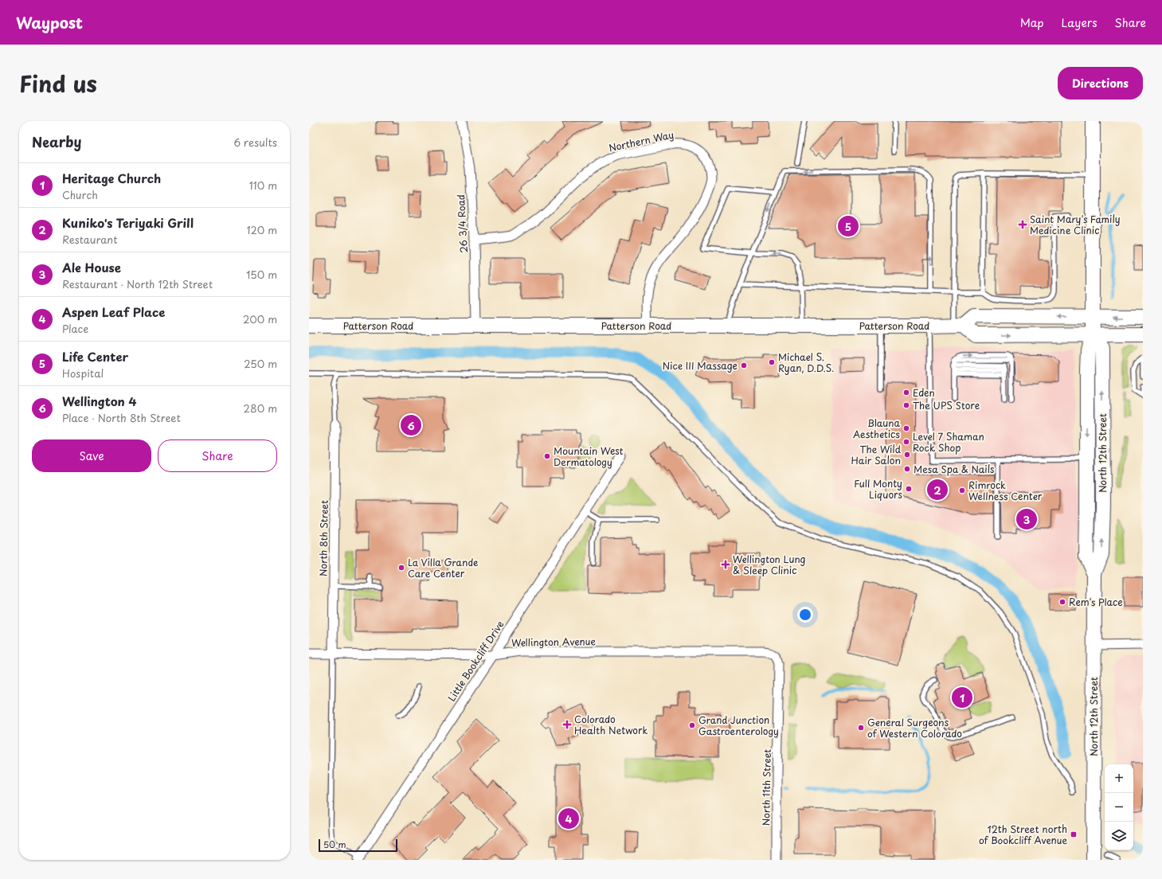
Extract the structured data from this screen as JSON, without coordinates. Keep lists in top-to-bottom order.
{
  "streets": {
    "main road": ["Patterson Road", "North 12th Street"],
    "street": [
      "Northern Way",
      "26 3/4 Road",
      "North 8th Street",
      "Wellington Avenue",
      "Little Bookcliff Drive",
      "North 11th Street"
    ]
  },
  "crossings": [
    ["Northern Way", "26 3/4 Road"],
    ["Northern Way", "Patterson Road"],
    ["26 3/4 Road", "Patterson Road"],
    ["North 8th Street", "Wellington Avenue"],
    ["Wellington Avenue", "Little Bookcliff Drive"],
    ["Wellington Avenue", "North 11th Street"]
  ],
  "places": {
    "health": ["Saint Mary's Family Medicine Clinic", "Wellington Lung & Sleep Clinic", "Colorado Health Network"],
    "other": [
      "Michael S. Ryan, D.D.S.",
      "Nice III Massage",
      "Eden",
      "The UPS Store",
      "Blauna Aesthetics",
      "Level 7 Shaman Rock Shop",
      "The Wild Hair Salon",
      "Mountain West Dermatology",
      "Mesa Spa & Nails",
      "Full Monty Liquors",
      "Rimrock Wellness Center",
      "La Villa Grande Care Center",
      "Rem's Place",
      "Grand Junction Gastroenterology",
      "General Surgeons of Western Colorado"
    ],
    "transit": ["12th Street north of Bookcliff Avenue"]
  },
  "scale_bar": "50 m",
  "page": {
    "header": "Waypost",
    "nav": ["Map", "Layers", "Share"],
    "title": "Find us",
    "buttons": [
      "Directions",
      ["Save", "Share"]
    ],
    "heading": ["Nearby", "6 results"],
    "list": [
      {
        "mark": "1",
        "name": "Heritage Church",
        "note": "Church",
        "value": "110 m"
      },
      {
        "mark": "2",
        "name": "Kuniko's Teriyaki Grill",
        "note": "Restaurant",
        "value": "120 m"
      },
      {
        "mark": "3",
        "name": "Ale House",
        "note": "Restaurant · North 12th Street",
        "value": "150 m"
      },
      {
        "mark": "4",
        "name": "Aspen Leaf Place",
        "note": "Place",
        "value": "200 m"
      },
      {
        "mark": "5",
        "name": "Life Center",
        "note": "Hospital",
        "value": "250 m"
      },
      {
        "mark": "6",
        "name": "Wellington 4",
        "note": "Place · North 8th Street",
        "value": "280 m"
      }
    ],
    "pins": [
      "5",
      "6",
      "2",
      "3",
      "1",
      "4"
    ],
    "map_buttons": ["+", "−"],
    "scale": "50 m"
  }
}
